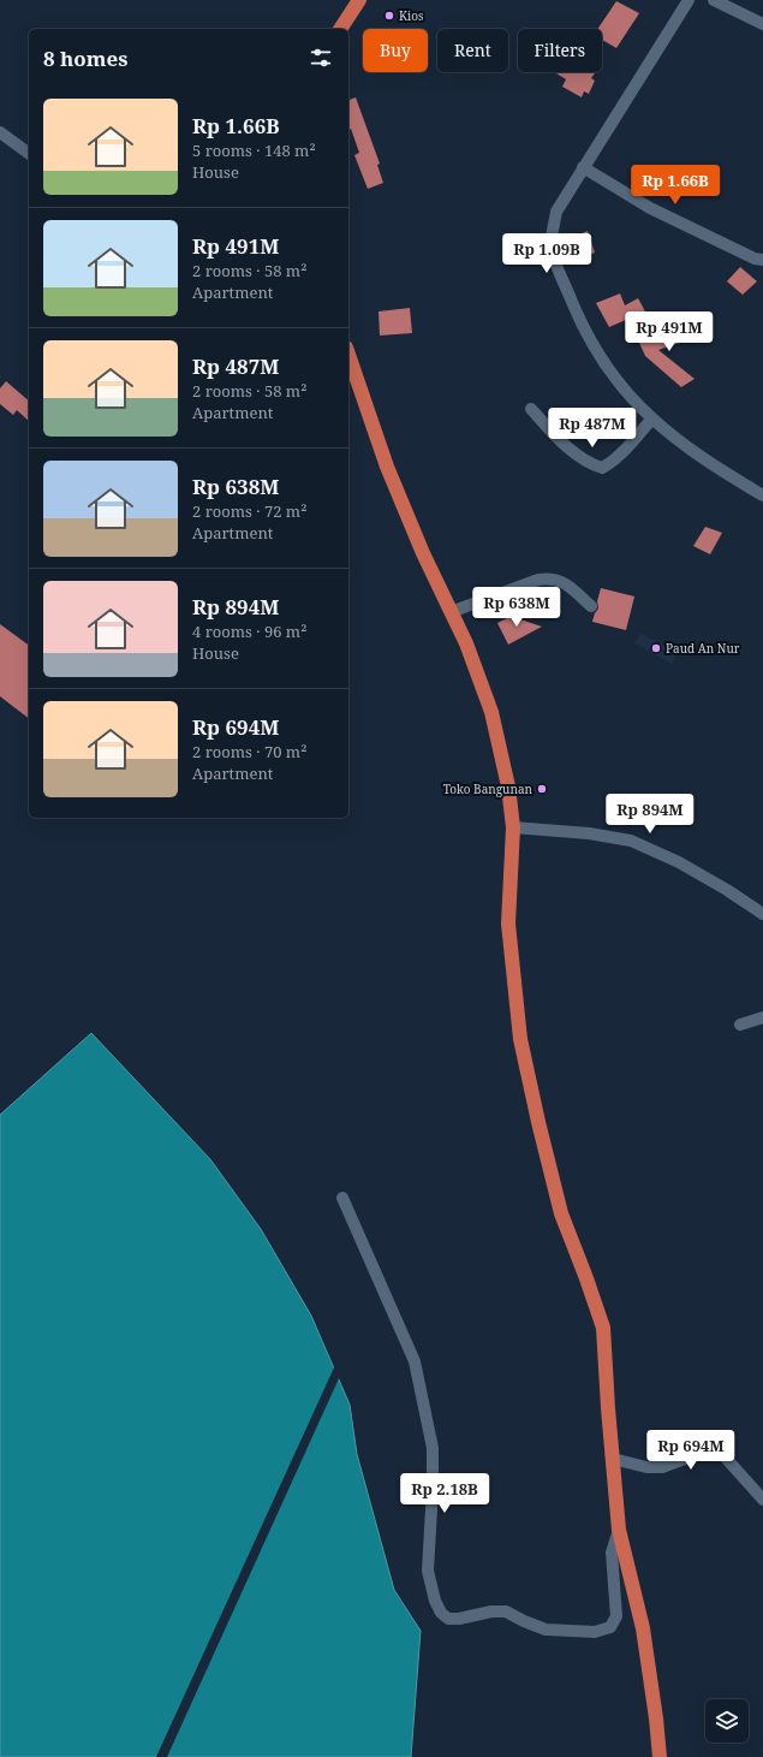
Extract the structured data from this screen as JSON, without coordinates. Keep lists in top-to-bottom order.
{
  "places": ["Kios", "Paud An Nur", "Toko Bangunan"],
  "page": {
    "chip": ["Buy", "Rent", "Filters"],
    "heading": "8 homes",
    "list": [
      {
        "name": "Rp 1.66B",
        "note": "5 rooms · 148 m² · House"
      },
      {
        "name": "Rp 491M",
        "note": "2 rooms · 58 m² · Apartment"
      },
      {
        "name": "Rp 487M",
        "note": "2 rooms · 58 m² · Apartment"
      },
      {
        "name": "Rp 638M",
        "note": "2 rooms · 72 m² · Apartment"
      },
      {
        "name": "Rp 894M",
        "note": "4 rooms · 96 m² · House"
      },
      {
        "name": "Rp 694M",
        "note": "2 rooms · 70 m² · Apartment"
      }
    ],
    "price": [
      "Rp 1.66B",
      "Rp 1.09B",
      "Rp 491M",
      "Rp 487M",
      "Rp 638M",
      "Rp 894M",
      "Rp 694M",
      "Rp 2.18B"
    ]
  }
}
